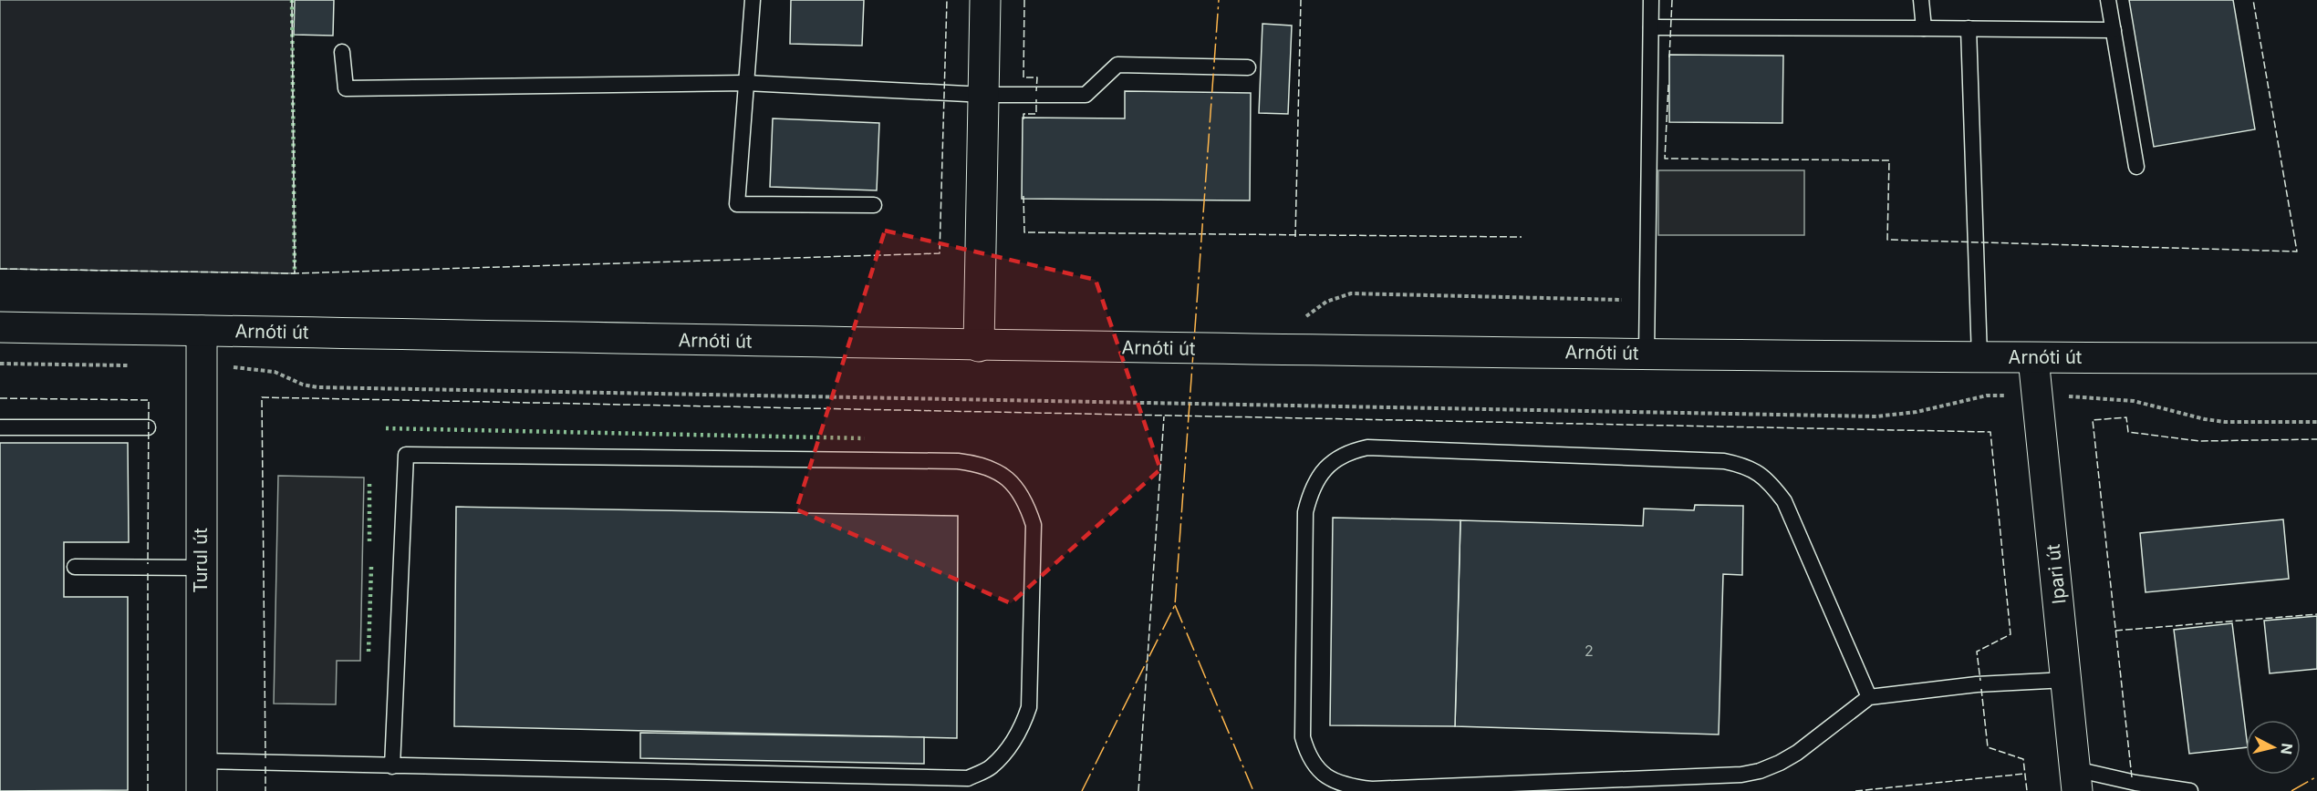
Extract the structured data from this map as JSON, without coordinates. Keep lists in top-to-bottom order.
{
  "streets": {
    "main road": ["Arnóti út", "Turul út", "Ipari út"]
  },
  "crossings": [
    ["Arnóti út", "Turul út"],
    ["Arnóti út", "Ipari út"]
  ],
  "house_numbers": ["2"],
  "north": "right"
}
